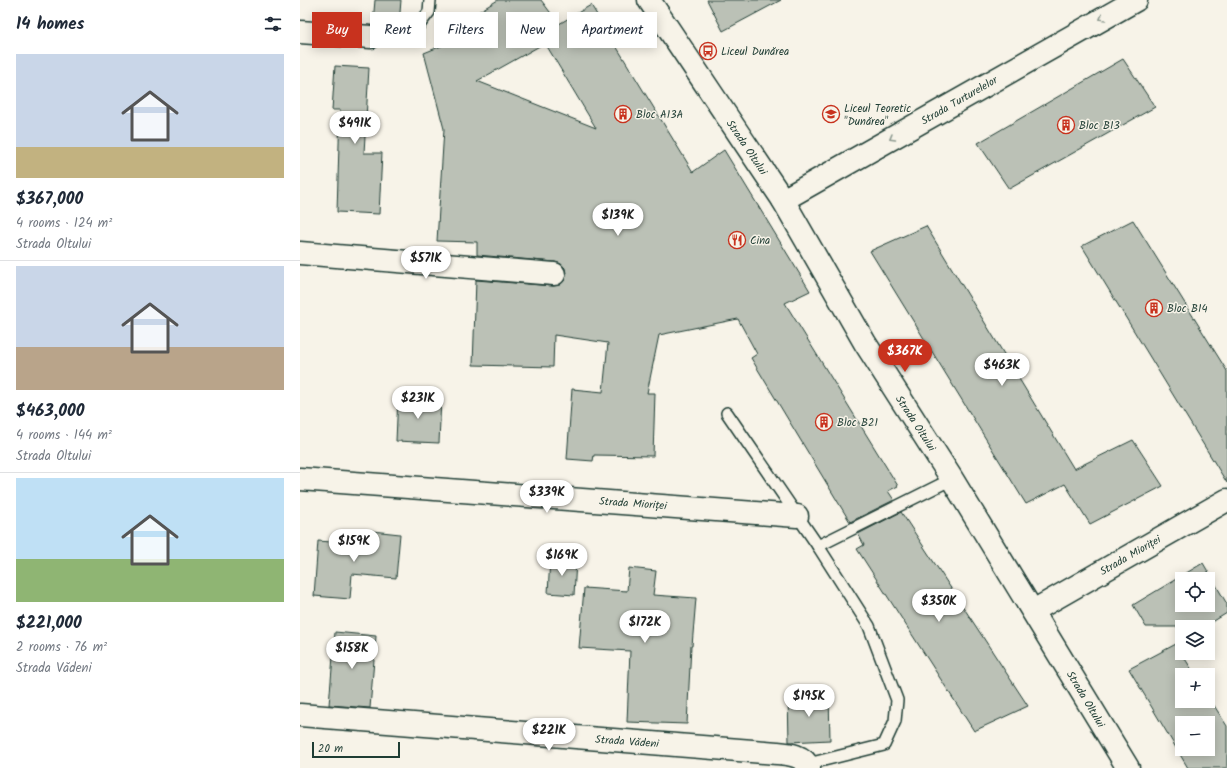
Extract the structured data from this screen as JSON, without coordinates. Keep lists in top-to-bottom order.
{
  "streets": {
    "street": [
      "Strada Turturelelor",
      "Strada Oltului",
      "Strada Mioriței",
      "Strada Vădeni"
    ]
  },
  "crossings": [
    ["Strada Turturelelor", "Strada Oltului"],
    ["Strada Oltului", "Strada Mioriței"]
  ],
  "one_way": ["Strada Turturelelor"],
  "places": {
    "bus stop": ["Liceul Dunărea"],
    "building": [
      "Bloc A13A",
      "Bloc B13",
      "Bloc B14",
      "Bloc B21"
    ],
    "school or university": ["Liceul Teoretic \"Dunărea\""],
    "restaurant": ["Cina"]
  },
  "scale_bar": "20 m",
  "page": {
    "heading": "14 homes",
    "chip": [
      "Buy",
      "Rent",
      "Filters",
      "New",
      "Apartment"
    ],
    "list": [
      {
        "name": "$367,000",
        "note": "4 rooms · 124 m² · Strada Oltului"
      },
      {
        "name": "$463,000",
        "note": "4 rooms · 144 m² · Strada Oltului"
      },
      {
        "name": "$221,000",
        "note": "2 rooms · 76 m² · Strada Vădeni"
      }
    ],
    "price": [
      "$491K",
      "$139K",
      "$571K",
      "$367K",
      "$463K",
      "$231K",
      "$339K",
      "$159K",
      "$169K",
      "$350K",
      "$172K",
      "$158K",
      "$195K",
      "$221K"
    ],
    "map_buttons": ["+", "−"],
    "scale": "20 m"
  }
}
